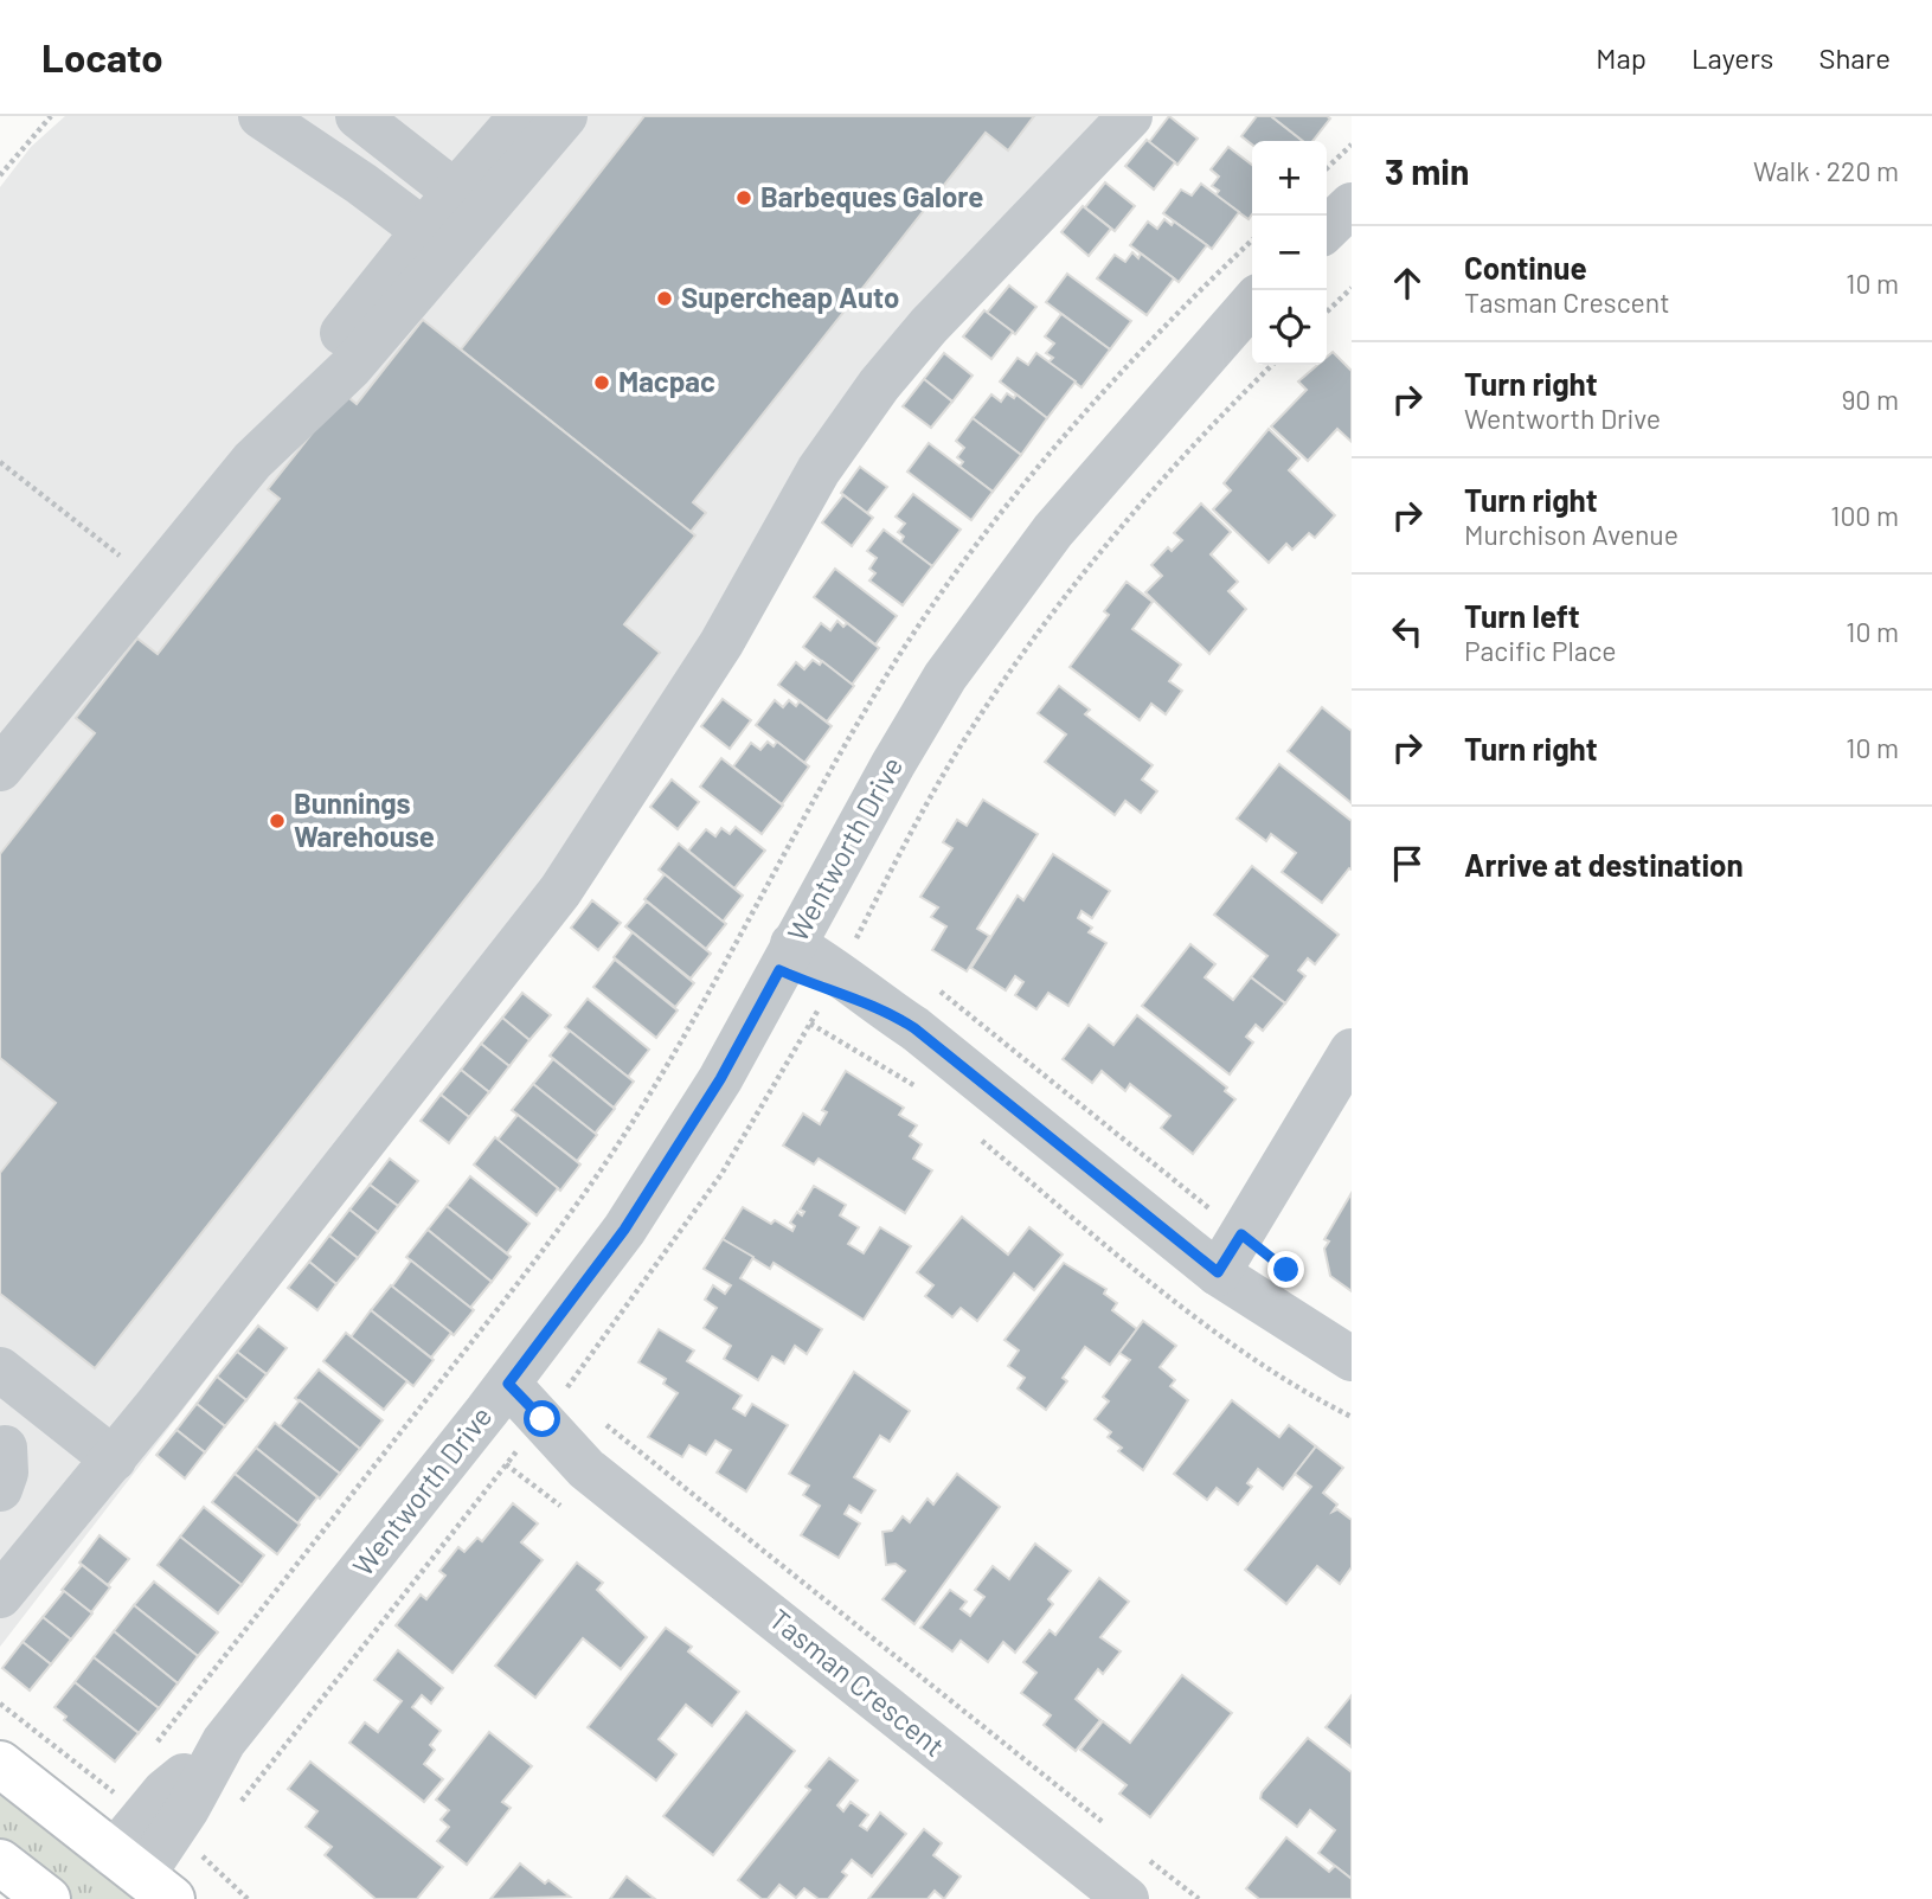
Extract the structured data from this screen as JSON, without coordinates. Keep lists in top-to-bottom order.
{
  "streets": {
    "street": ["Wentworth Drive", "Tasman Crescent"]
  },
  "crossings": [
    ["Wentworth Drive", "Tasman Crescent"]
  ],
  "places": [
    "Barbeques Galore",
    "Supercheap Auto",
    "Macpac",
    "Bunnings Warehouse"
  ],
  "page": {
    "header": "Locato",
    "nav": ["Map", "Layers", "Share"],
    "heading": ["3 min", "Walk · 220 m"],
    "map_buttons": ["+", "−"],
    "list": [
      ["Continue", "Tasman Crescent", "10 m"],
      ["Turn right", "Wentworth Drive", "90 m"],
      ["Turn right", "Murchison Avenue", "100 m"],
      ["Turn left", "Pacific Place", "10 m"],
      ["Turn right", "10 m"],
      "Arrive at destination"
    ]
  }
}
